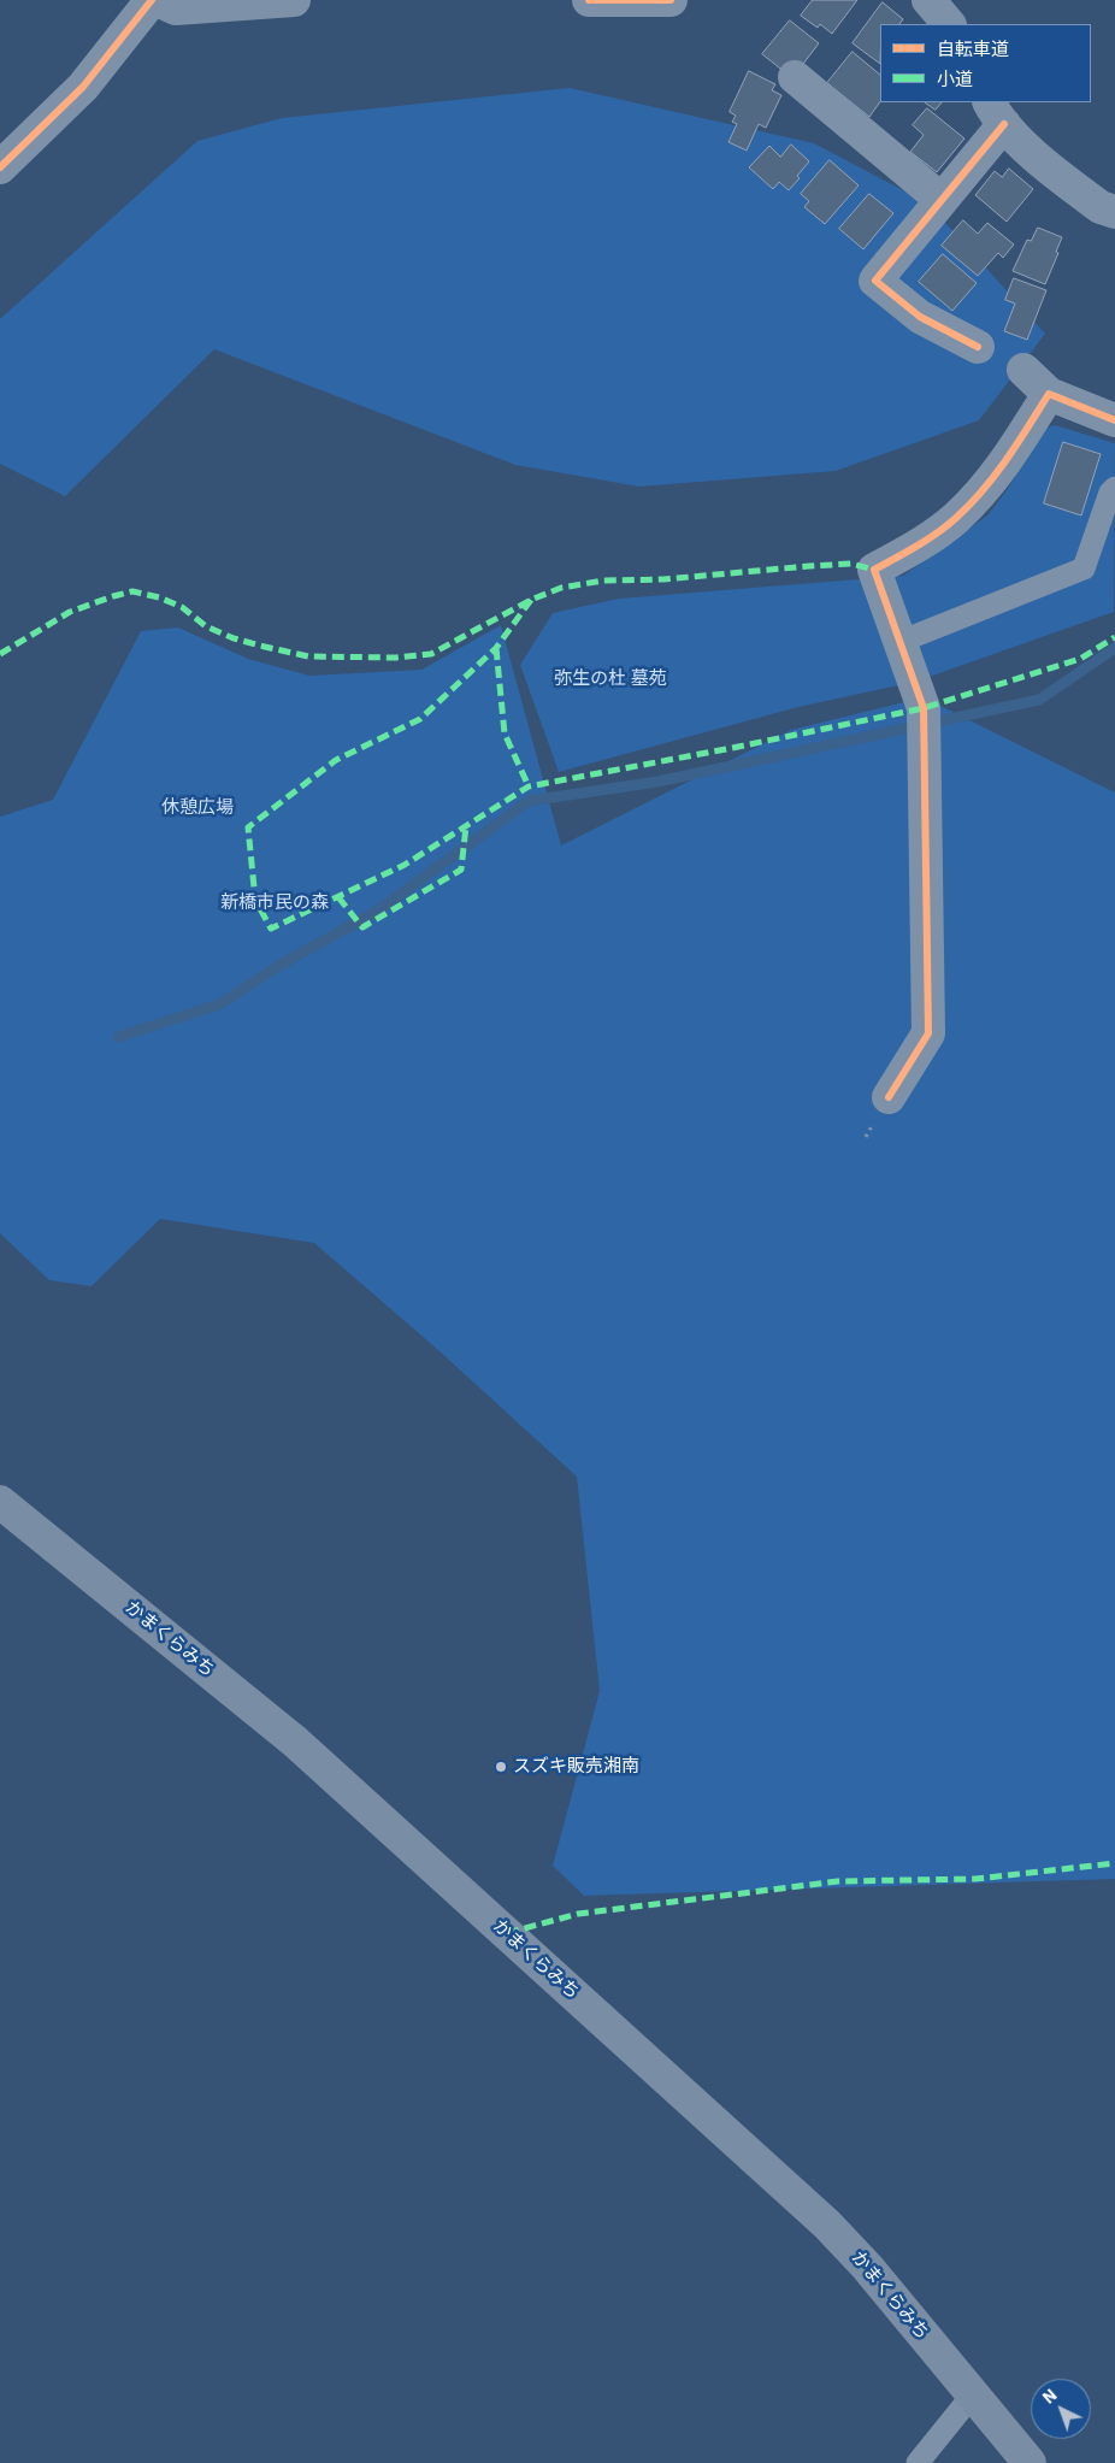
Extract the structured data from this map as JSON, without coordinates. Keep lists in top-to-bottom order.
{
  "streets": {
    "main road": ["かまくらみち"]
  },
  "parks": ["弥生の杜 墓苑", "休憩広場", "新橋市民の森"],
  "places": ["スズキ販売湘南"],
  "legend": ["自転車道", "小道"],
  "north": "top left"
}
